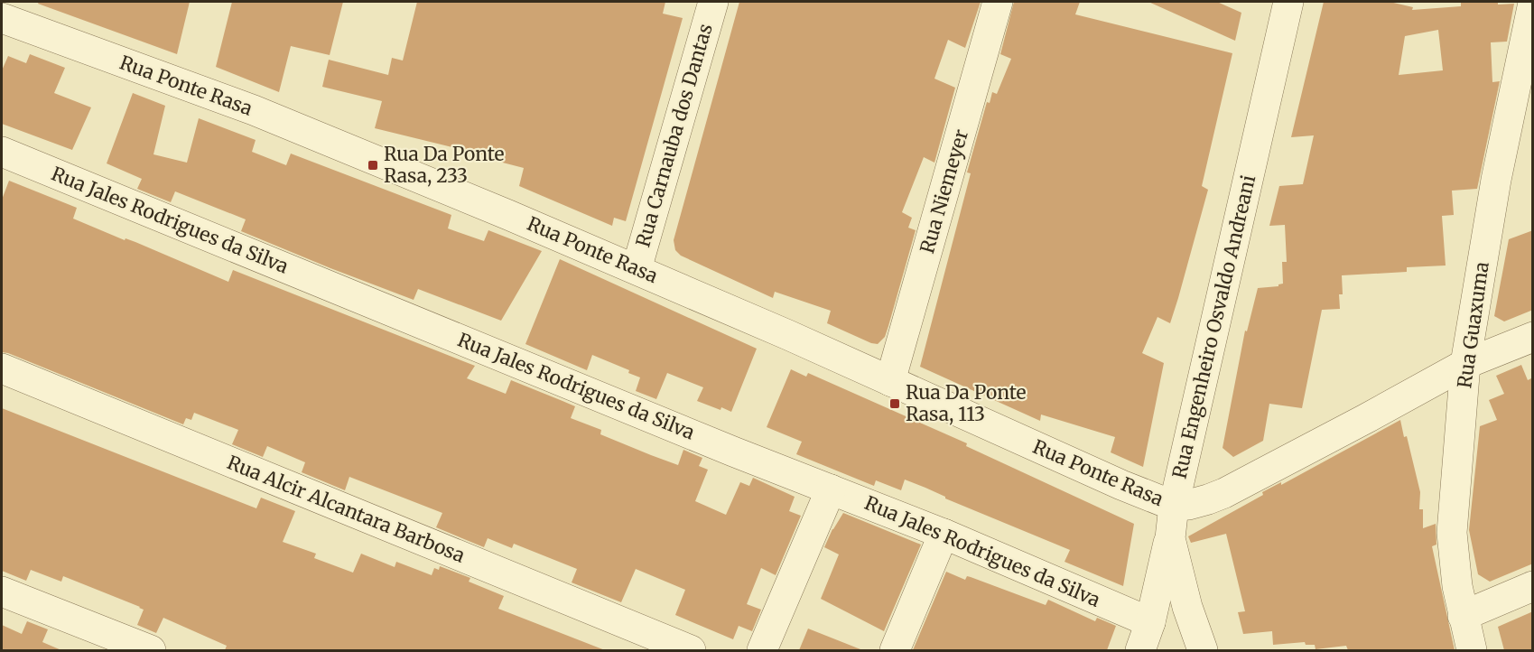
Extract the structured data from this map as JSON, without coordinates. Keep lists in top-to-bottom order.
{
  "streets": {
    "street": [
      "Rua Ponte Rasa",
      "Rua Carnauba dos Dantas",
      "Rua Niemeyer",
      "Rua Jales Rodrigues da Silva",
      "Rua Guaxuma",
      "Rua Engenheiro Osvaldo Andreani",
      "Rua Alcir Alcantara Barbosa"
    ]
  },
  "crossings": [
    ["Rua Ponte Rasa", "Rua Carnauba dos Dantas"],
    ["Rua Ponte Rasa", "Rua Niemeyer"],
    ["Rua Ponte Rasa", "Rua Engenheiro Osvaldo Andreani"]
  ],
  "places": {
    "transit": ["Rua Da Ponte Rasa, 233", "Rua Da Ponte Rasa, 113"]
  }
}
